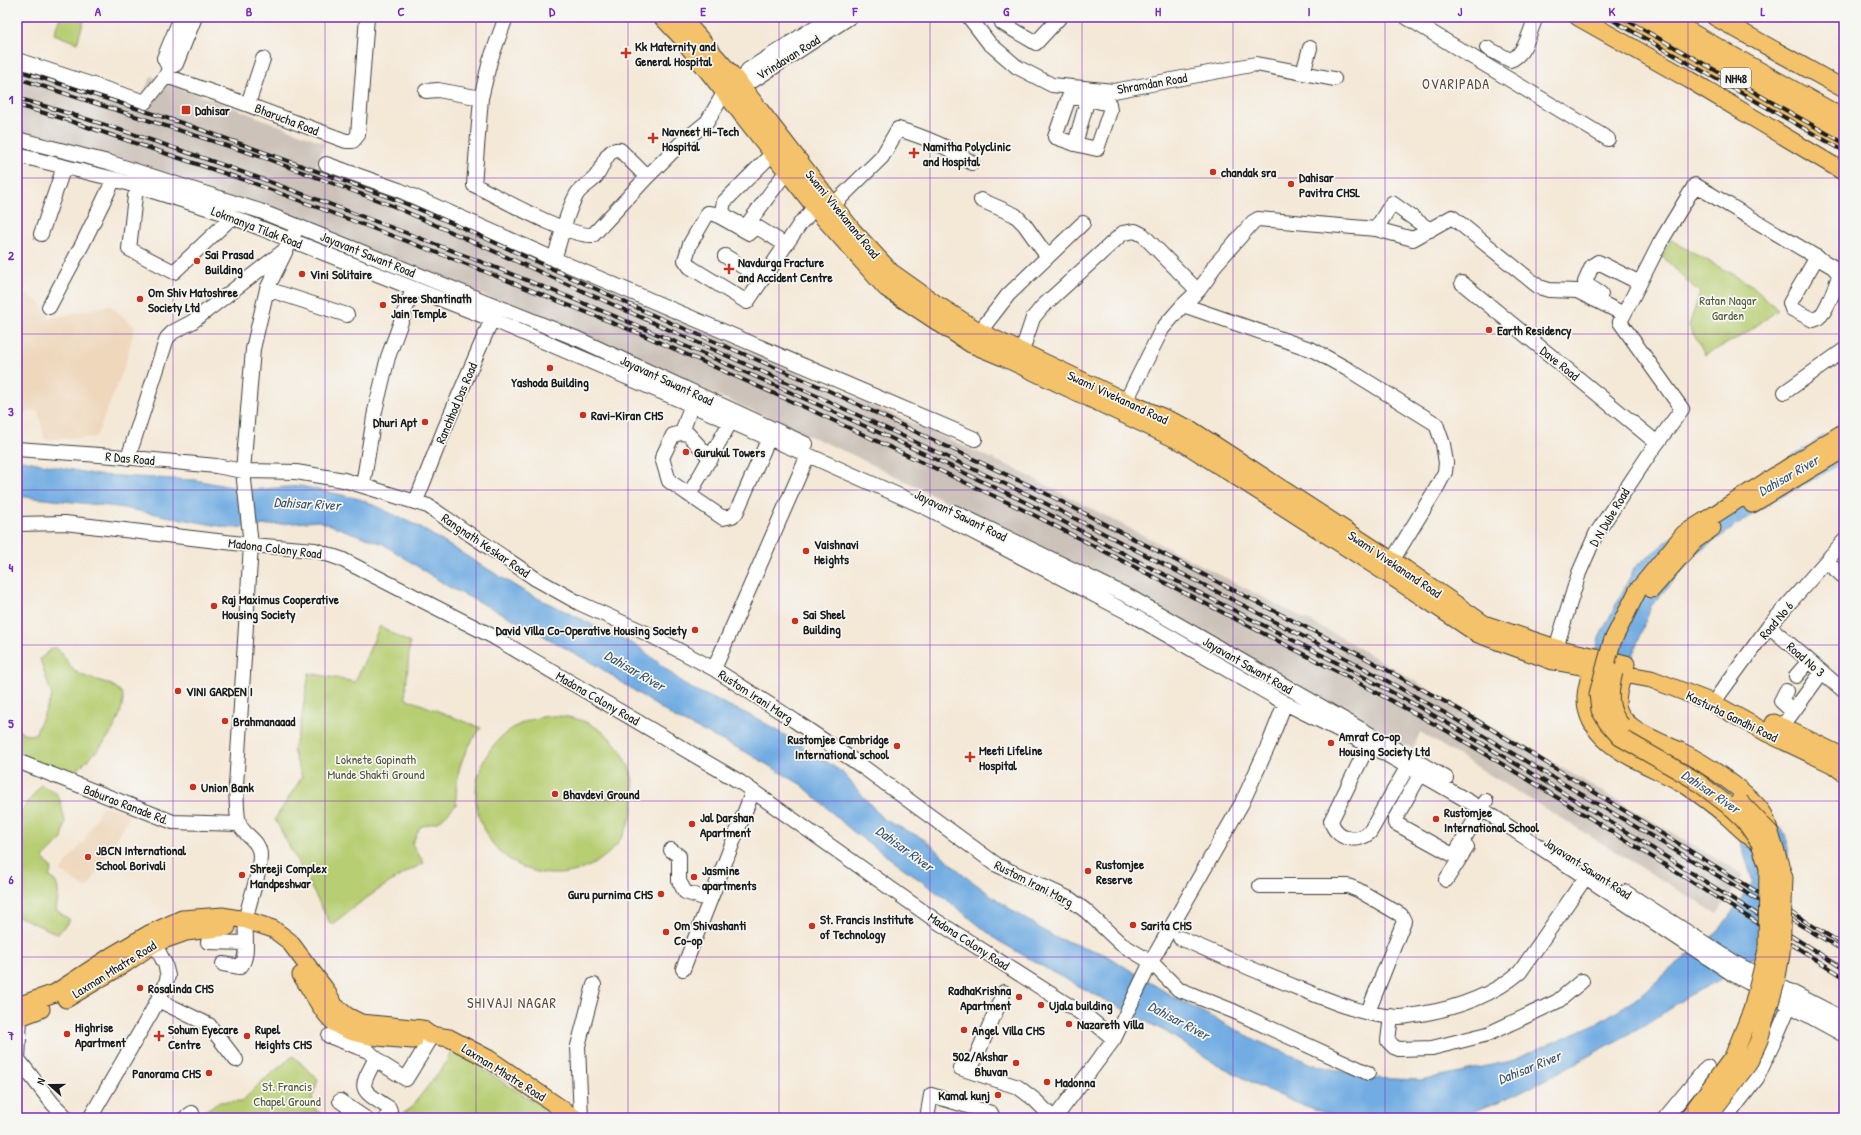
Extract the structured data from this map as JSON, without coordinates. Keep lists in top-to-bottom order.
{
  "streets": {
    "highway": ["NH48"],
    "main road": ["Swami Vivekanand Road", "Kasturba Gandhi Road", "Laxman Mhatre Road"],
    "street": [
      "Vrindavan Road",
      "Shramdan Road",
      "Bharucha Road",
      "Lokmanya Tilak Road",
      "Jayavant Sawant Road",
      "Dave Road",
      "Ranchhod Das Road",
      "R Das Road",
      "D N Dube Road",
      "Rangnath Keskar Road",
      "Madona Colony Road",
      "Road No 6",
      "Road No 3",
      "Rustom Irani Marg",
      "Baburao Ranade Rd."
    ]
  },
  "crossings": [
    ["Vrindavan Road", "Swami Vivekanand Road"],
    ["Swami Vivekanand Road", "D N Dube Road"],
    ["Lokmanya Tilak Road", "Jayavant Sawant Road"],
    ["Lokmanya Tilak Road", "Ranchhod Das Road"],
    ["Jayavant Sawant Road", "Ranchhod Das Road"],
    ["Dave Road", "D N Dube Road"],
    ["Ranchhod Das Road", "Rangnath Keskar Road"],
    ["R Das Road", "Rangnath Keskar Road"],
    ["Rangnath Keskar Road", "Rustom Irani Marg"],
    ["Road No 6", "Road No 3"],
    ["Road No 6", "Kasturba Gandhi Road"]
  ],
  "districts": ["OVARIPADA", "SHIVAJI NAGAR"],
  "water": ["Dahisar River"],
  "parks": ["Ratan Nagar Garden", "Loknete Gopinath Munde Shakti Ground", "St. Francis Chapel Ground"],
  "places": {
    "health": [
      "Kk Maternity and General Hospital",
      "Navneet Hi-Tech Hospital",
      "Namitha Polyclinic and Hospital",
      "Navdurga Fracture and Accident Centre",
      "Meeti Lifeline Hospital",
      "Sohum Eyecare Centre"
    ],
    "transit": ["Dahisar"],
    "other": [
      "chandak sra",
      "Dahisar Pavitra CHSL",
      "Sai Prasad Building",
      "Vini Solitaire",
      "Om Shiv Matoshree Society Ltd",
      "Shree Shantinath Jain Temple",
      "Earth Residency",
      "Yashoda Building",
      "Ravi-Kiran CHS",
      "Dhuri Apt",
      "Gurukul Towers",
      "Vaishnavi Heights",
      "Raj Maximus Cooperative Housing Society",
      "Sai Sheel Building",
      "David Villa Co-Operative Housing Society",
      "VINI GARDEN I",
      "Brahmanaaad",
      "Amrat Co-op Housing Society Ltd",
      "Rustomjee Cambridge International school",
      "Union Bank",
      "Bhavdevi Ground",
      "Rustomjee International School",
      "Jal Darshan Apartment",
      "JBCN International School Borivali",
      "Rustomjee Reserve",
      "Shreeji Complex Mandpeshwar",
      "Jasmine apartments",
      "Guru purnima CHS",
      "Sarita CHS",
      "St. Francis Institute of Technology",
      "Om Shivashanti Co-op",
      "Rosalinda CHS",
      "RadhaKrishna Apartment",
      "Ujala building",
      "Nazareth Villa",
      "Angel Villa CHS",
      "Highrise Apartment",
      "Rupel Heights CHS",
      "502/Akshar Bhuvan",
      "Panorama CHS",
      "Madonna",
      "Kamal kunj"
    ]
  },
  "north": "left",
  "grid": {
    "columns": [
      "A",
      "B",
      "C",
      "D",
      "E",
      "F",
      "G",
      "H",
      "I",
      "J",
      "K",
      "L"
    ],
    "rows": [
      "1",
      "2",
      "3",
      "4",
      "5",
      "6",
      "7"
    ]
  }
}
